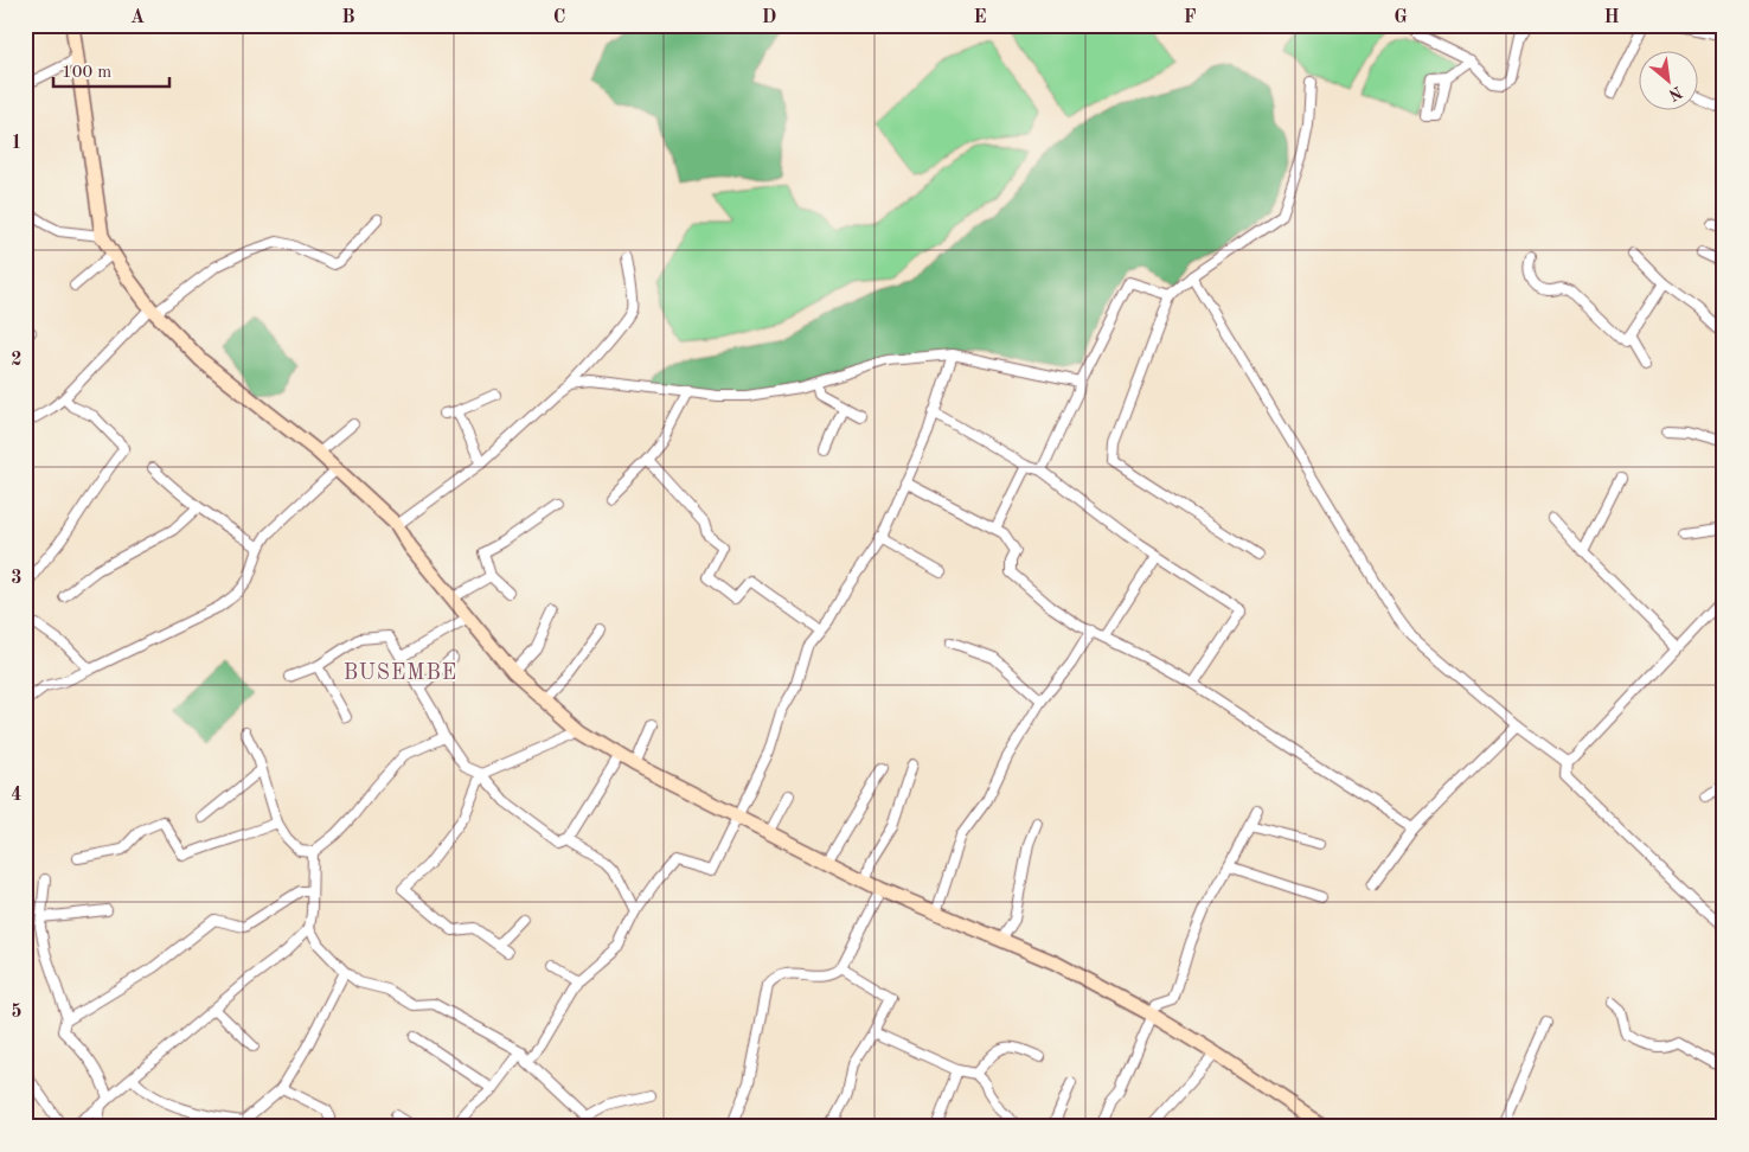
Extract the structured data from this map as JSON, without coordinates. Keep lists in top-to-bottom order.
{
  "districts": ["BUSEMBE"],
  "scale_bar": "100 m",
  "north": "bottom right",
  "grid": {
    "columns": [
      "A",
      "B",
      "C",
      "D",
      "E",
      "F",
      "G",
      "H"
    ],
    "rows": [
      "1",
      "2",
      "3",
      "4",
      "5"
    ]
  }
}
